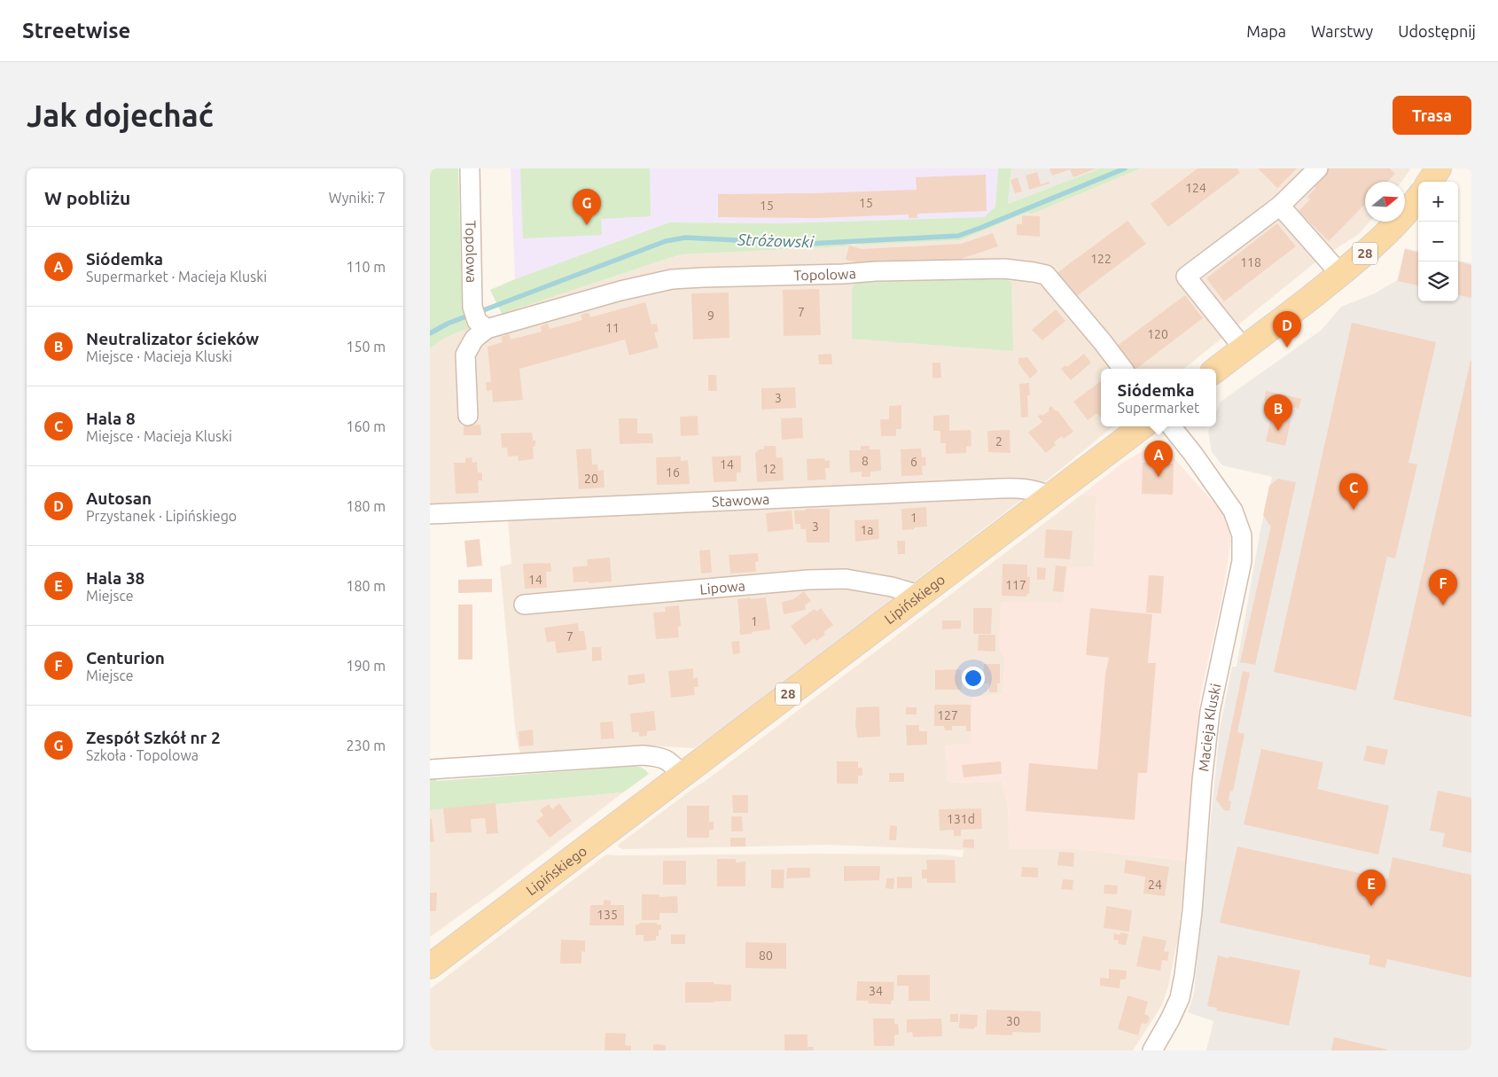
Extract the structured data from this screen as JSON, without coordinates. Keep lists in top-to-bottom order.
{
  "streets": {
    "main road": ["28", "Lipińskiego"],
    "street": [
      "Topolowa",
      "Stawowa",
      "Lipowa",
      "Macieja Kluski"
    ]
  },
  "crossings": [
    ["Stawowa", "Lipińskiego"],
    ["Lipowa", "Lipińskiego"]
  ],
  "water": ["Stróżowski"],
  "house_numbers": [
    "124",
    "15",
    "15",
    "122",
    "118",
    "7",
    "9",
    "11",
    "120",
    "3",
    "2",
    "8",
    "6",
    "14",
    "12",
    "16",
    "20",
    "1",
    "3",
    "1a",
    "14",
    "117",
    "1",
    "7",
    "127",
    "131d",
    "24",
    "135",
    "80",
    "34",
    "30"
  ],
  "north": "right",
  "page": {
    "header": "Streetwise",
    "nav": ["Mapa", "Warstwy", "Udostępnij"],
    "buttons": "Trasa",
    "title": "Jak dojechać",
    "heading": ["W pobliżu", "Wyniki: 7"],
    "map_buttons": ["+", "−"],
    "pins": [
      "G",
      "D",
      "B",
      "A",
      "C",
      "F",
      "E"
    ],
    "list": [
      {
        "mark": "A",
        "name": "Siódemka",
        "note": "Supermarket · Macieja Kluski",
        "value": "110 m"
      },
      {
        "mark": "B",
        "name": "Neutralizator ścieków",
        "note": "Miejsce · Macieja Kluski",
        "value": "150 m"
      },
      {
        "mark": "C",
        "name": "Hala 8",
        "note": "Miejsce · Macieja Kluski",
        "value": "160 m"
      },
      {
        "mark": "D",
        "name": "Autosan",
        "note": "Przystanek · Lipińskiego",
        "value": "180 m"
      },
      {
        "mark": "E",
        "name": "Hala 38",
        "note": "Miejsce",
        "value": "180 m"
      },
      {
        "mark": "F",
        "name": "Centurion",
        "note": "Miejsce",
        "value": "190 m"
      },
      {
        "mark": "G",
        "name": "Zespół Szkół nr 2",
        "note": "Szkoła · Topolowa",
        "value": "230 m"
      }
    ],
    "popup": ["Siódemka", "Supermarket"]
  }
}
